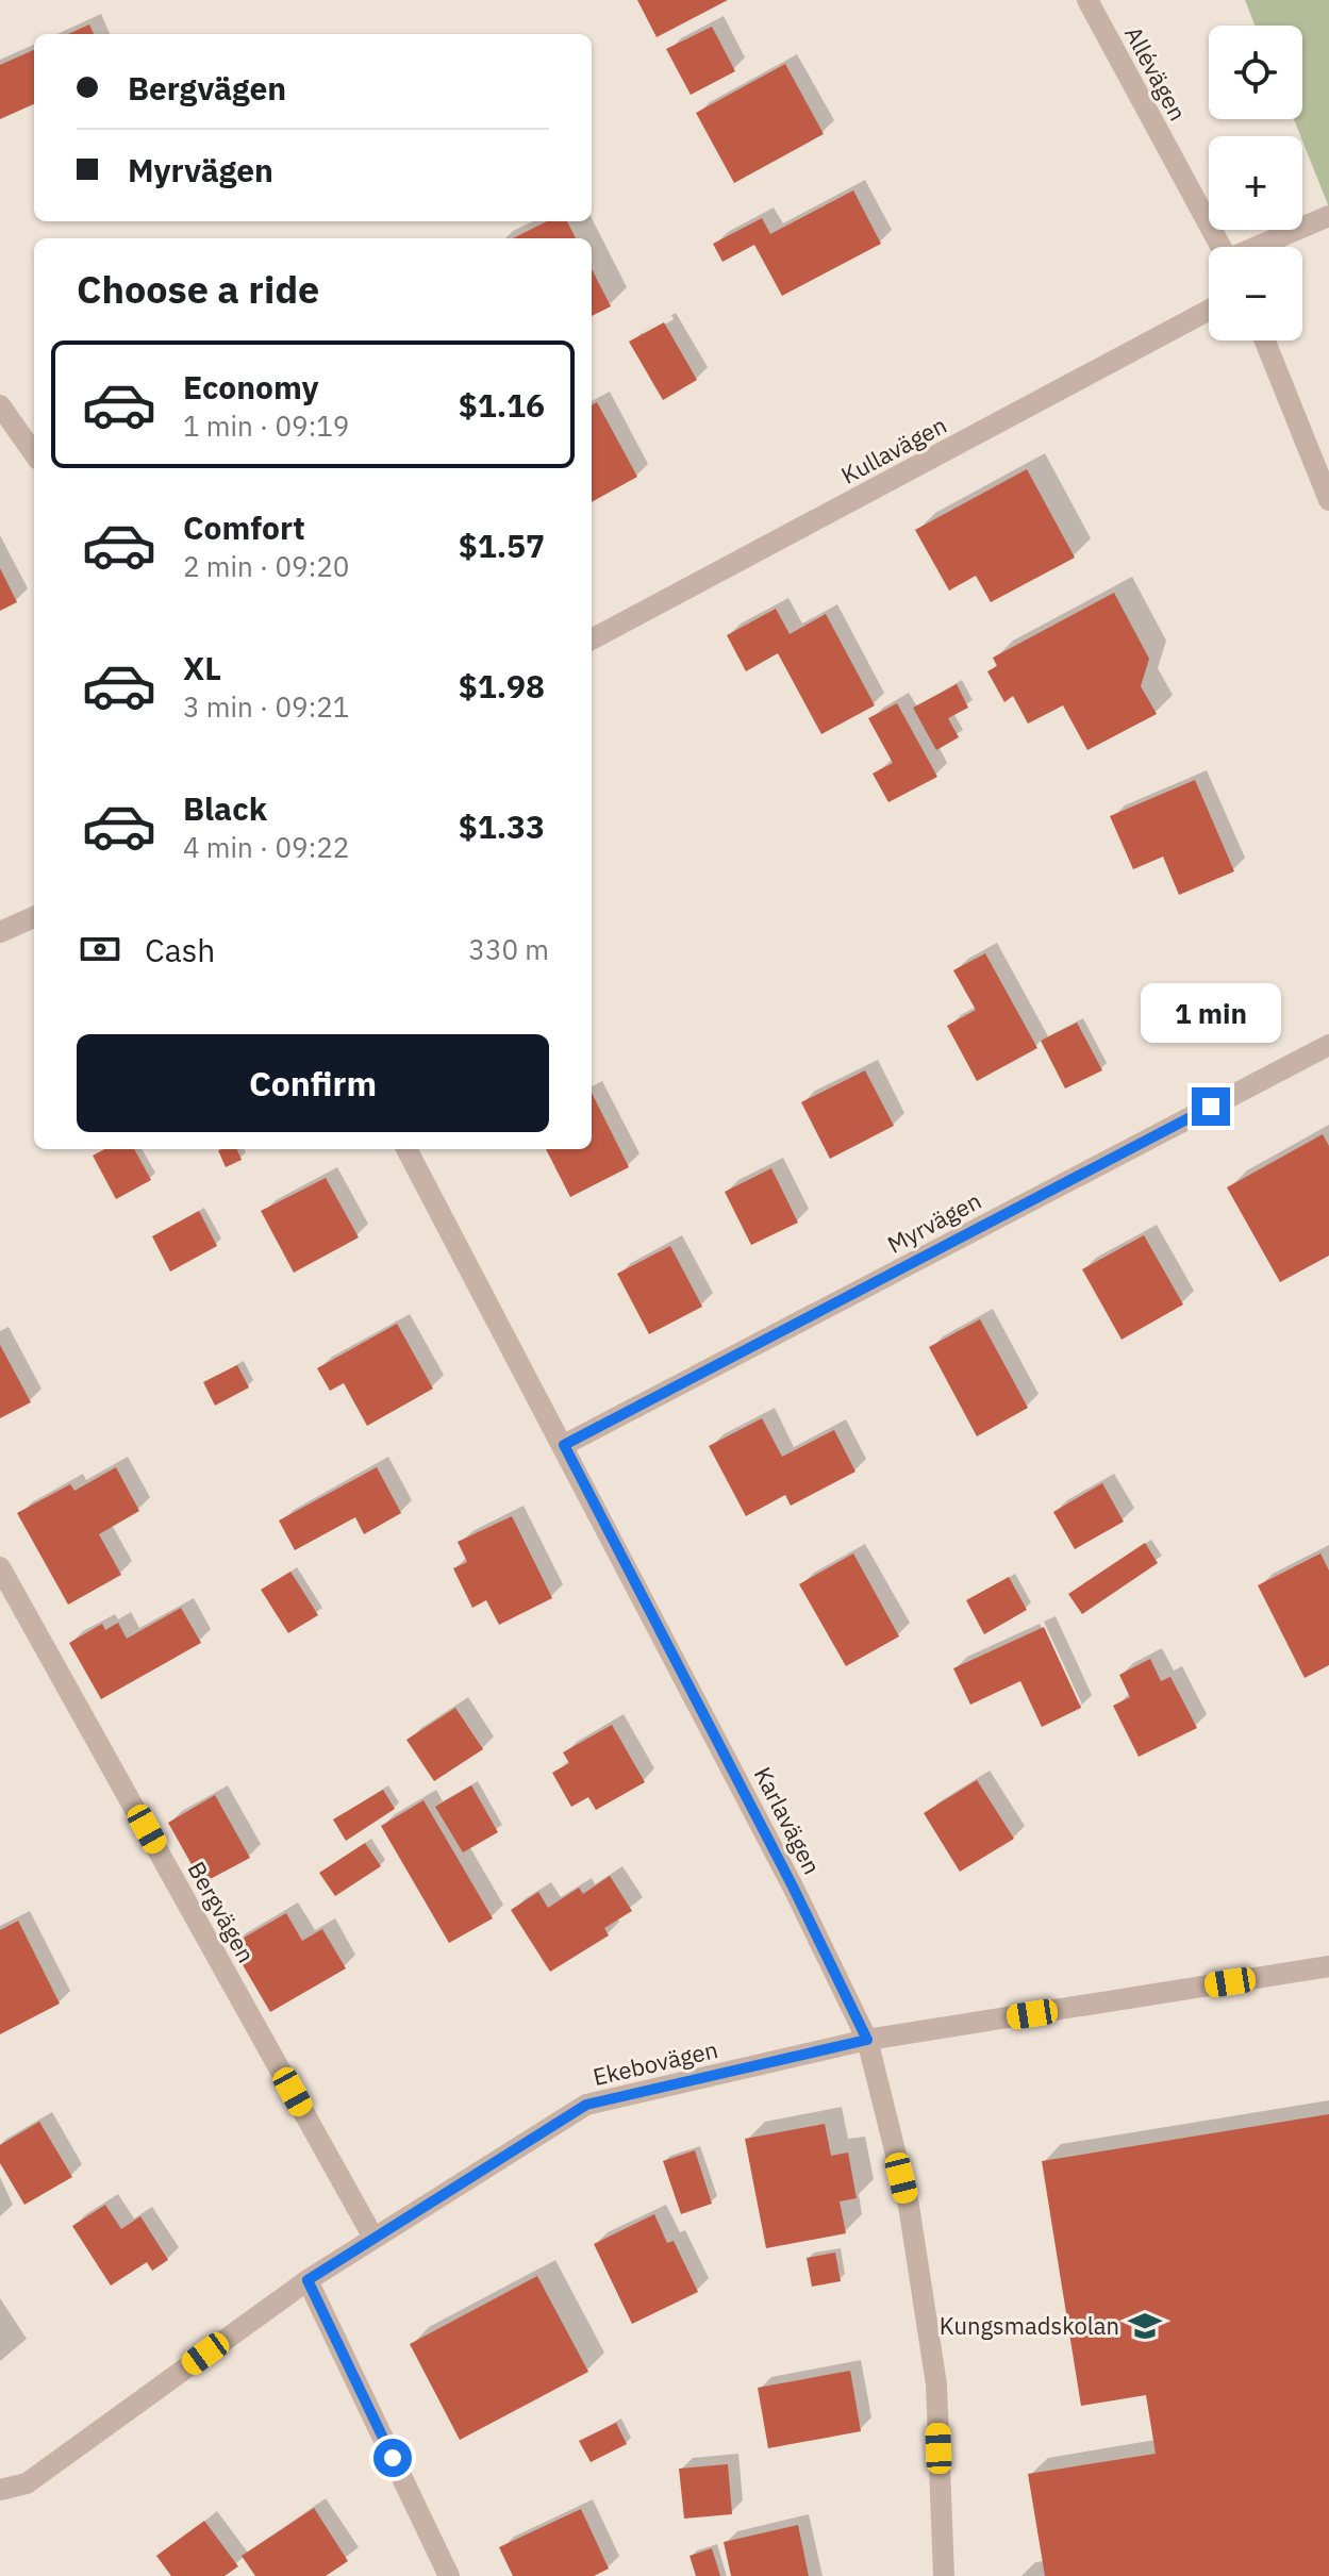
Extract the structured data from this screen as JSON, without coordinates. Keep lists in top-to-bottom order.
{
  "streets": {
    "street": [
      "Allévägen",
      "Kullavägen",
      "Myrvägen",
      "Karlavägen",
      "Bergvägen",
      "Ekebovägen"
    ]
  },
  "crossings": [
    ["Myrvägen", "Karlavägen"],
    ["Karlavägen", "Ekebovägen"],
    ["Bergvägen", "Ekebovägen"]
  ],
  "places": {
    "school or university": ["Kungsmadskolan"]
  },
  "page": {
    "map_buttons": ["+", "−"],
    "banner": ["Bergvägen", "Myrvägen"],
    "heading": "Choose a ride",
    "list": [
      {
        "name": "Economy",
        "note": "1 min · 09:19",
        "value": "$1.16"
      },
      {
        "name": "Comfort",
        "note": "2 min · 09:20",
        "value": "$1.57"
      },
      {
        "name": "XL",
        "note": "3 min · 09:21",
        "value": "$1.98"
      },
      {
        "name": "Black",
        "note": "4 min · 09:22",
        "value": "$1.33"
      }
    ],
    "pay": ["Cash", "330 m"],
    "bubble": "1 min",
    "buttons": "Confirm"
  }
}
